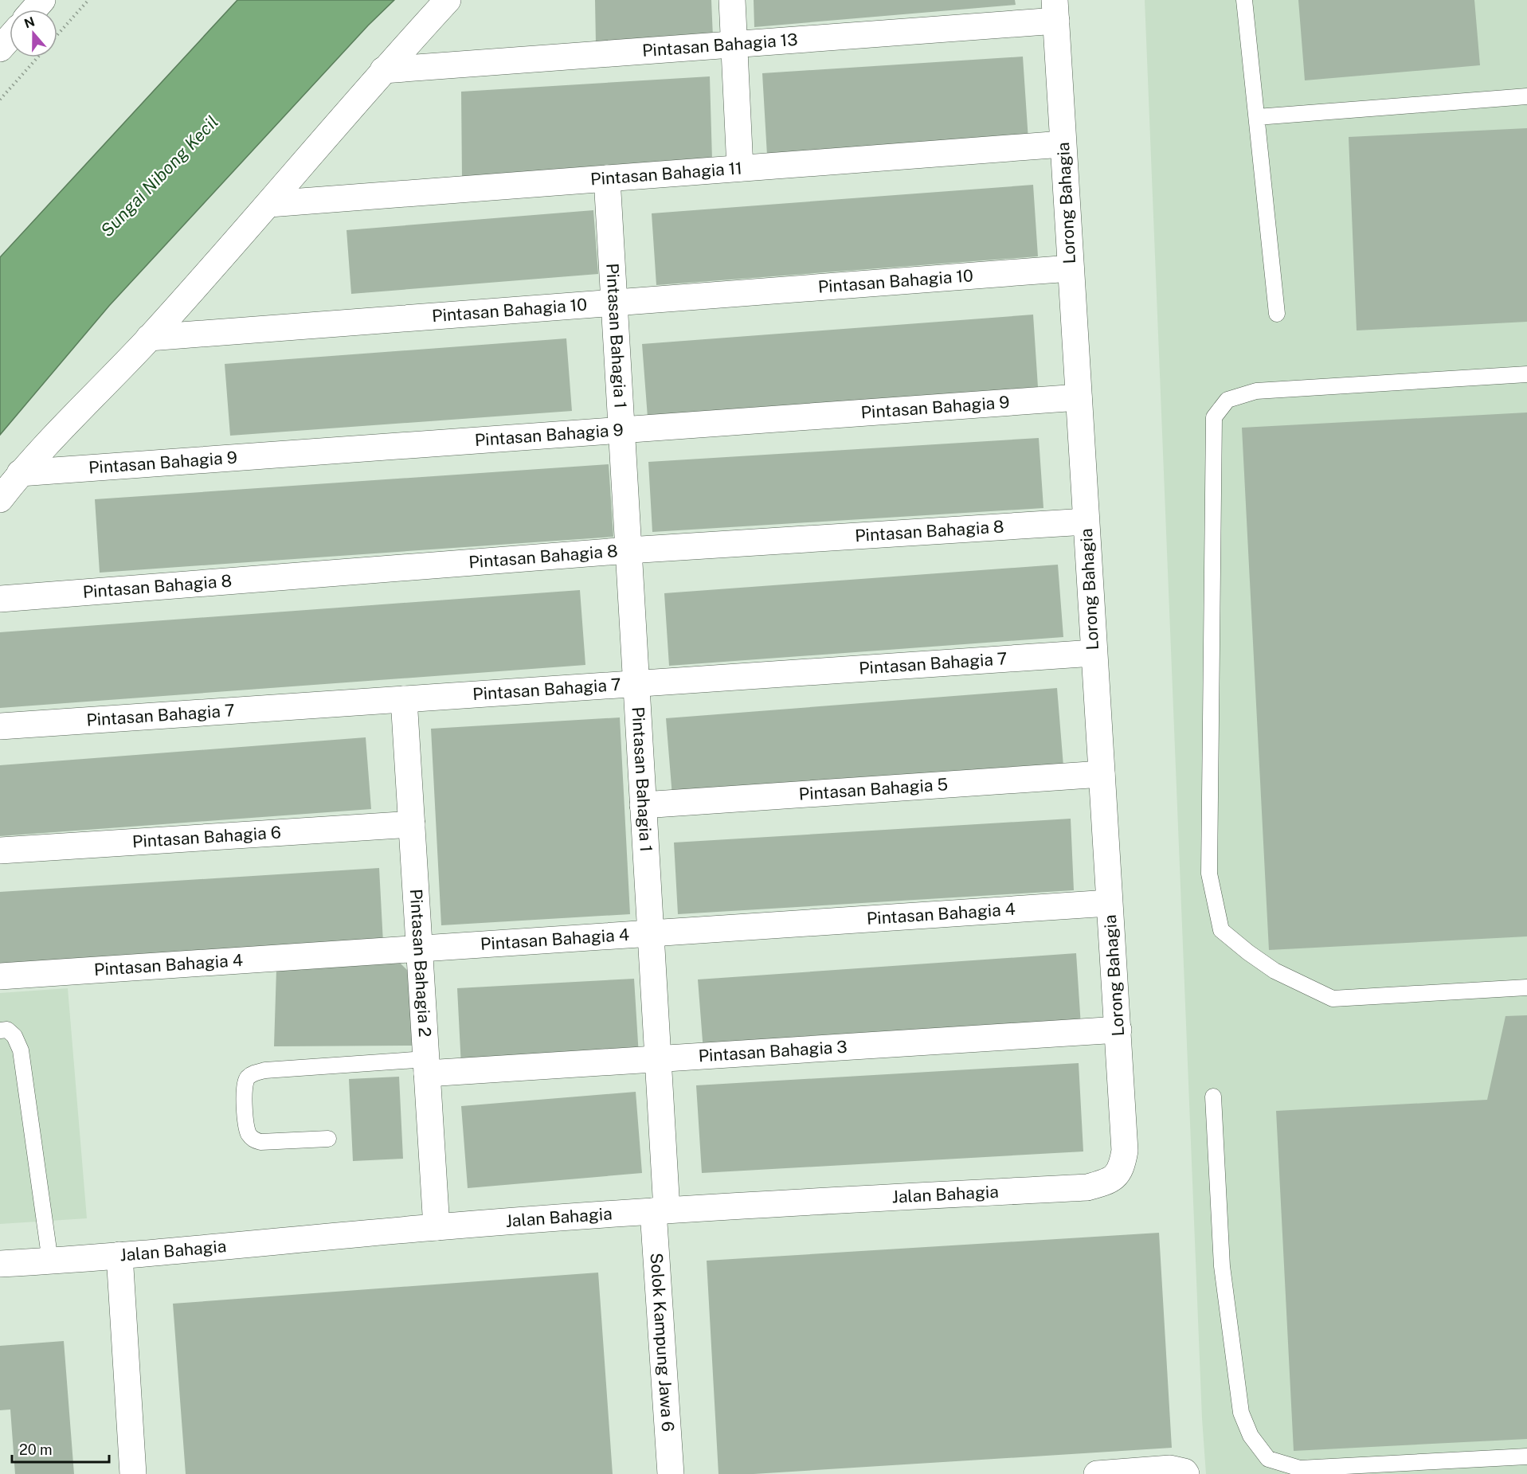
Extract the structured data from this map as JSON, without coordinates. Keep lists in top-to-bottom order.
{
  "streets": {
    "street": [
      "Pintasan Bahagia 13",
      "Pintasan Bahagia 11",
      "Lorong Bahagia",
      "Pintasan Bahagia 10",
      "Pintasan Bahagia 1",
      "Pintasan Bahagia 9",
      "Pintasan Bahagia 8",
      "Pintasan Bahagia 7",
      "Pintasan Bahagia 5",
      "Pintasan Bahagia 6",
      "Pintasan Bahagia 4",
      "Pintasan Bahagia 2",
      "Pintasan Bahagia 3",
      "Jalan Bahagia",
      "Solok Kampung Jawa 6"
    ]
  },
  "crossings": [
    ["Pintasan Bahagia 13", "Lorong Bahagia"],
    ["Pintasan Bahagia 11", "Lorong Bahagia"],
    ["Pintasan Bahagia 11", "Pintasan Bahagia 1"],
    ["Lorong Bahagia", "Pintasan Bahagia 10"],
    ["Lorong Bahagia", "Pintasan Bahagia 9"],
    ["Lorong Bahagia", "Pintasan Bahagia 8"],
    ["Lorong Bahagia", "Pintasan Bahagia 7"],
    ["Lorong Bahagia", "Pintasan Bahagia 5"],
    ["Lorong Bahagia", "Pintasan Bahagia 4"],
    ["Lorong Bahagia", "Pintasan Bahagia 3"],
    ["Lorong Bahagia", "Jalan Bahagia"],
    ["Pintasan Bahagia 10", "Pintasan Bahagia 1"],
    ["Pintasan Bahagia 1", "Pintasan Bahagia 9"],
    ["Pintasan Bahagia 1", "Pintasan Bahagia 8"],
    ["Pintasan Bahagia 1", "Pintasan Bahagia 7"],
    ["Pintasan Bahagia 1", "Pintasan Bahagia 5"],
    ["Pintasan Bahagia 1", "Pintasan Bahagia 4"],
    ["Pintasan Bahagia 1", "Pintasan Bahagia 3"],
    ["Pintasan Bahagia 1", "Jalan Bahagia"],
    ["Pintasan Bahagia 1", "Solok Kampung Jawa 6"],
    ["Pintasan Bahagia 7", "Pintasan Bahagia 2"],
    ["Pintasan Bahagia 6", "Pintasan Bahagia 2"],
    ["Pintasan Bahagia 4", "Pintasan Bahagia 2"],
    ["Pintasan Bahagia 2", "Pintasan Bahagia 3"],
    ["Pintasan Bahagia 2", "Jalan Bahagia"],
    ["Jalan Bahagia", "Solok Kampung Jawa 6"]
  ],
  "water": ["Sungai Nibong Kecil"],
  "scale_bar": "20 m",
  "north": "top"
}
